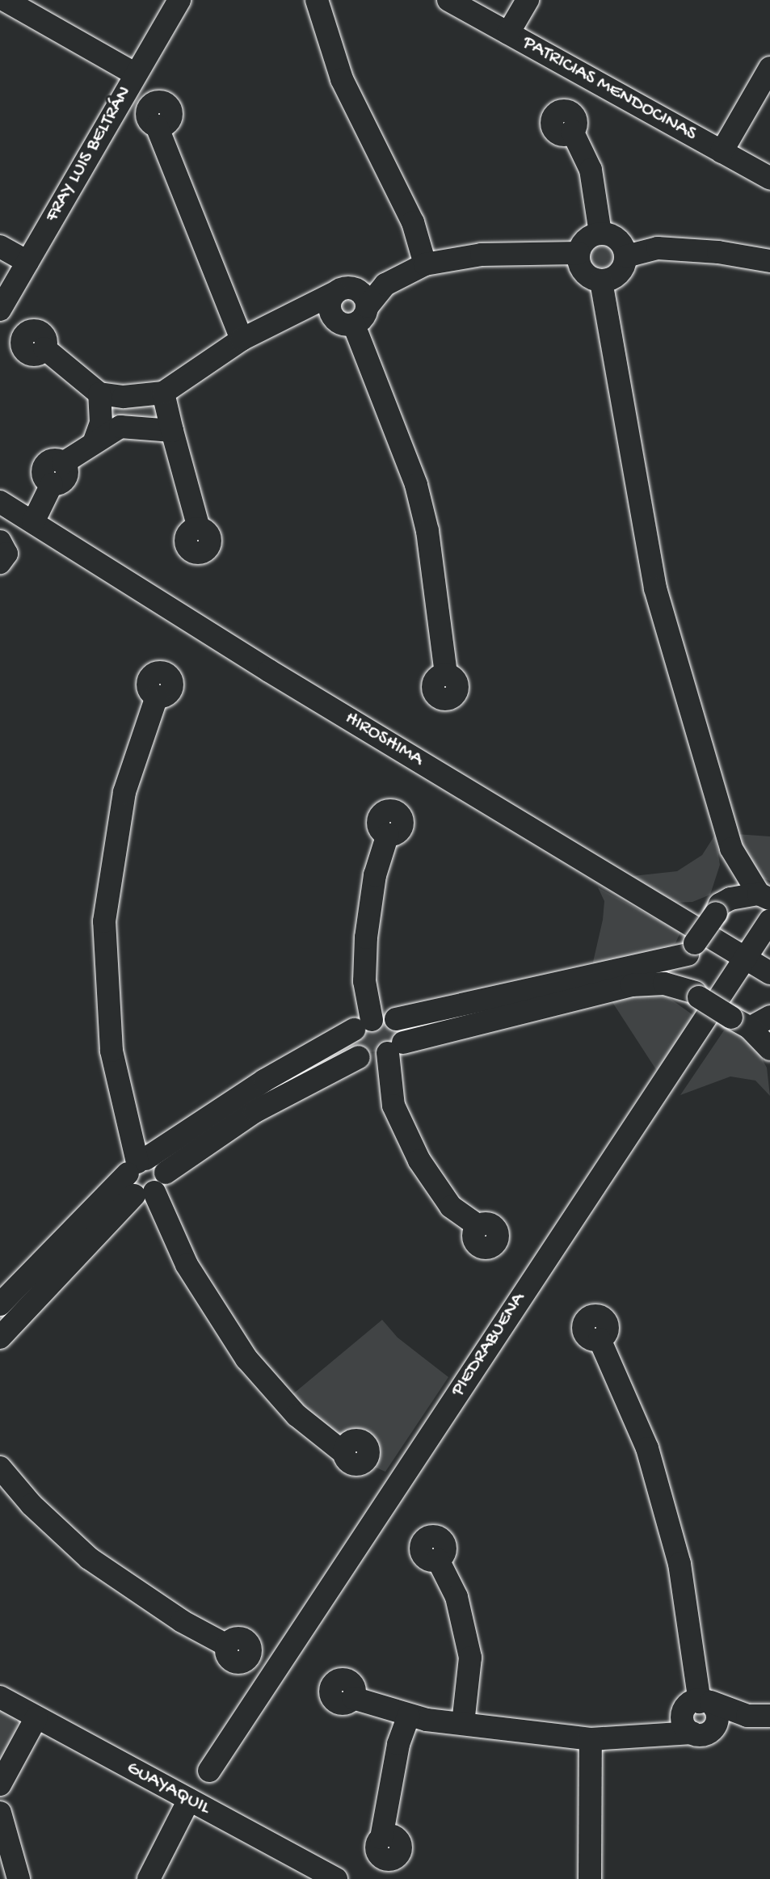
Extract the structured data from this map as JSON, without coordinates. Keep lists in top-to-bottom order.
{
  "streets": {
    "street": [
      "PATRICIAS MENDOCINAS",
      "FRAY LUIS BELTRÁN",
      "HIROSHIMA",
      "PIEDRABUENA",
      "GUAYAQUIL"
    ]
  },
  "crossings": [
    ["HIROSHIMA", "PIEDRABUENA"]
  ]
}
